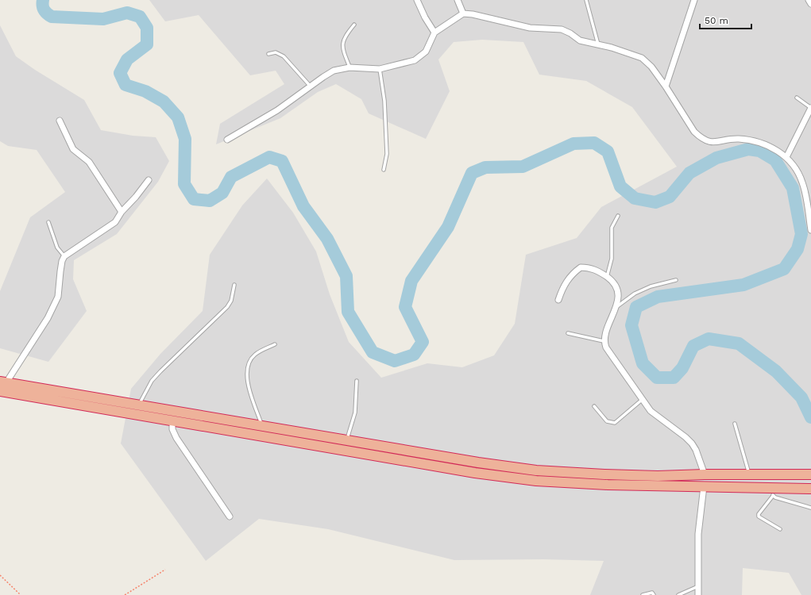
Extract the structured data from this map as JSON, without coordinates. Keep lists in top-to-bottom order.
{
  "scale_bar": "50 m"
}
